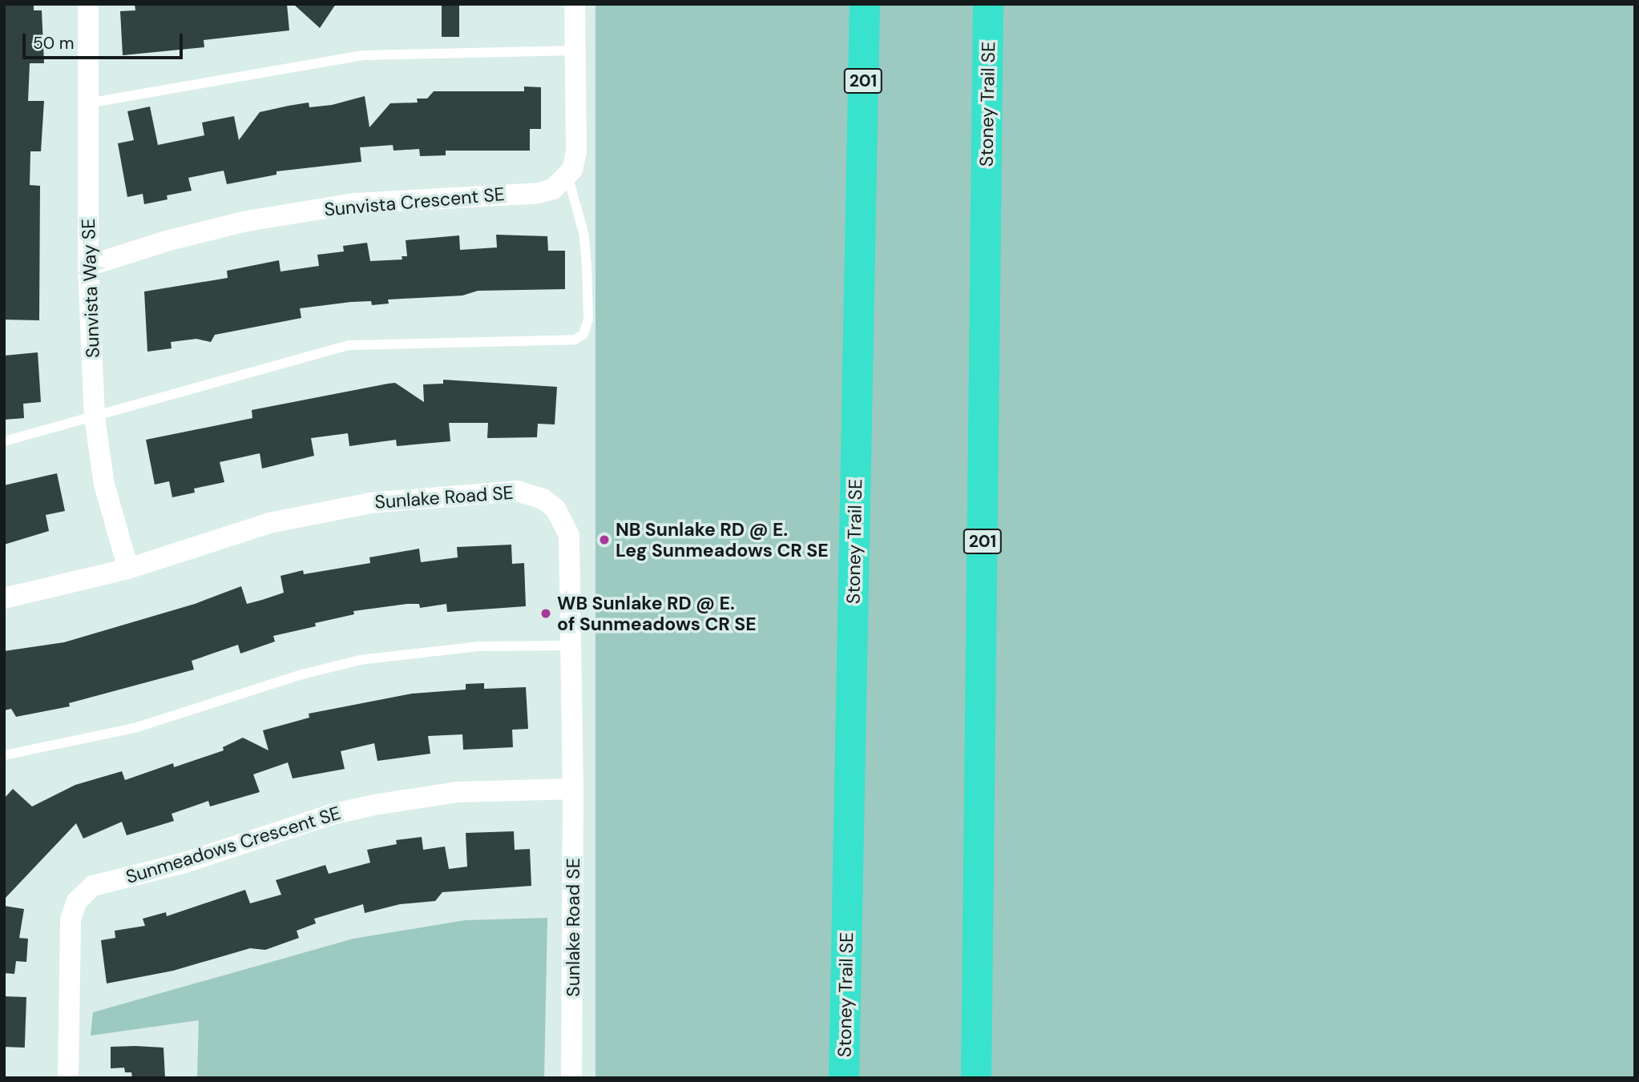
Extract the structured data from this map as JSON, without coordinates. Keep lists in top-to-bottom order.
{
  "streets": {
    "highway": ["201", "Stoney Trail SE"],
    "street": [
      "Sunvista Crescent SE",
      "Sunvista Way SE",
      "Sunlake Road SE",
      "Sunmeadows Crescent SE"
    ]
  },
  "crossings": [
    ["Sunvista Crescent SE", "Sunvista Way SE"],
    ["Sunvista Way SE", "Sunlake Road SE"],
    ["Sunlake Road SE", "Sunmeadows Crescent SE"]
  ],
  "places": ["NB Sunlake RD @ E. Leg Sunmeadows CR SE", "WB Sunlake RD @ E. of Sunmeadows CR SE"],
  "scale_bar": "50 m"
}
